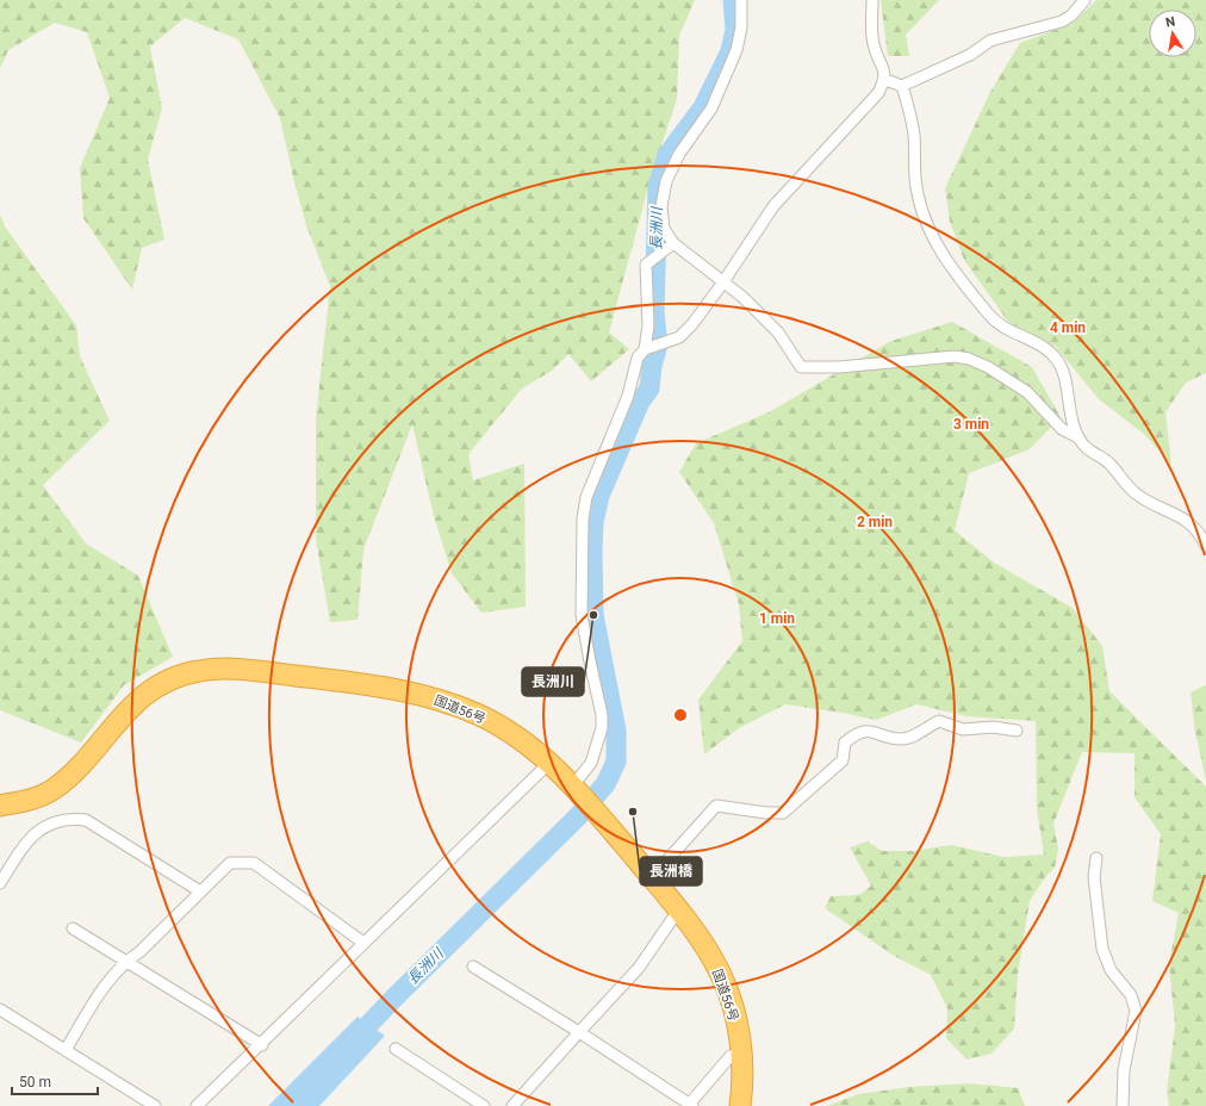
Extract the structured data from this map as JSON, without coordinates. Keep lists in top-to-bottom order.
{
  "streets": {
    "highway": ["国道56号"]
  },
  "water": ["長洲川"],
  "places": ["長洲川", "長洲橋"],
  "scale_bar": "50 m",
  "north": "top",
  "rings": [
    "4 min",
    "3 min",
    "2 min",
    "1 min"
  ]
}
